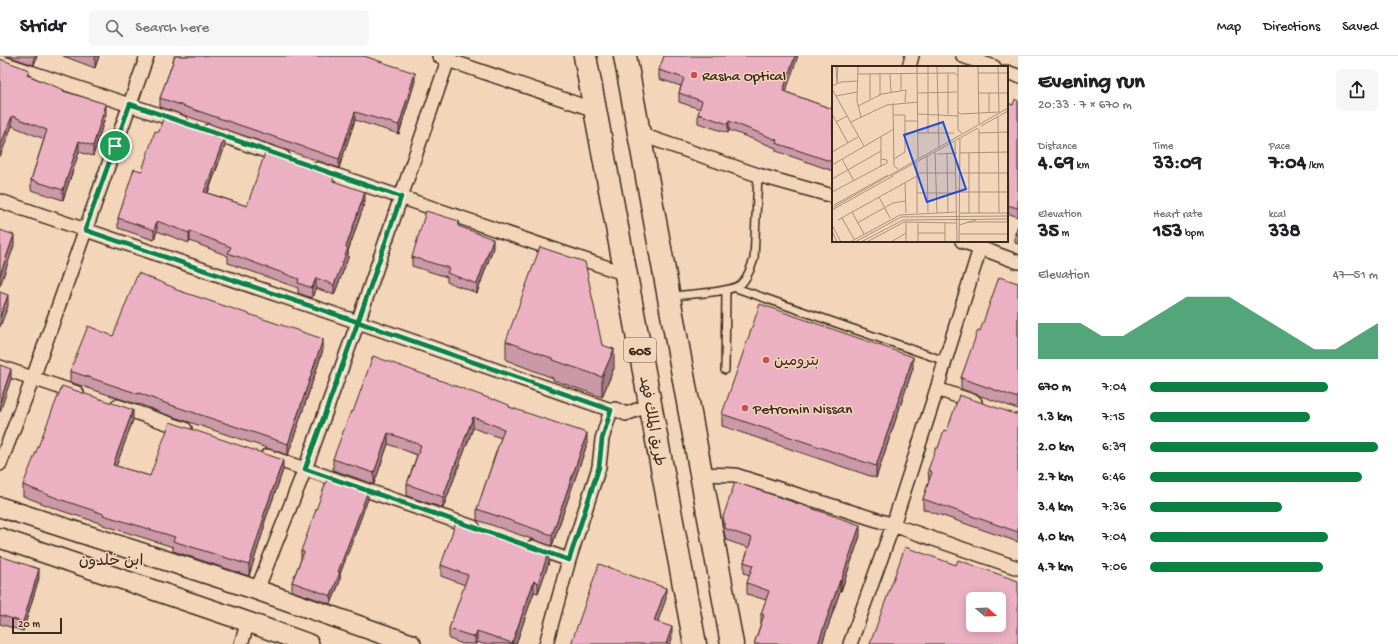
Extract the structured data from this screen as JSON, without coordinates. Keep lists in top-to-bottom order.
{
  "streets": {
    "highway": ["605", "طريق الملك فهد"]
  },
  "districts": ["ابن خلدون"],
  "places": ["Rasha Optical", "بترومين", "Petromin Nissan"],
  "scale_bar": "20 m",
  "north": "right",
  "page": {
    "header": "Stridr",
    "search": "Search here",
    "nav": ["Map", "Directions", "Saved"],
    "heading": ["Evening run", "20:33 · 7 × 670 m"],
    "stats": [
      ["Distance", "4.69 km"],
      ["Time", "33:09"],
      ["Pace", "7:04 /km"],
      ["Elevation", "35 m"],
      ["Heart rate", "153 bpm"],
      ["kcal", "338"]
    ],
    "chart": ["Elevation", "47–51 m"],
    "list": [
      {
        "name": "670 m",
        "note": "7:04"
      },
      {
        "name": "1.3 km",
        "note": "7:15"
      },
      {
        "name": "2.0 km",
        "note": "6:39"
      },
      {
        "name": "2.7 km",
        "note": "6:46"
      },
      {
        "name": "3.4 km",
        "note": "7:36"
      },
      {
        "name": "4.0 km",
        "note": "7:04"
      },
      {
        "name": "4.7 km",
        "note": "7:06"
      }
    ],
    "scale": "20 m"
  }
}
